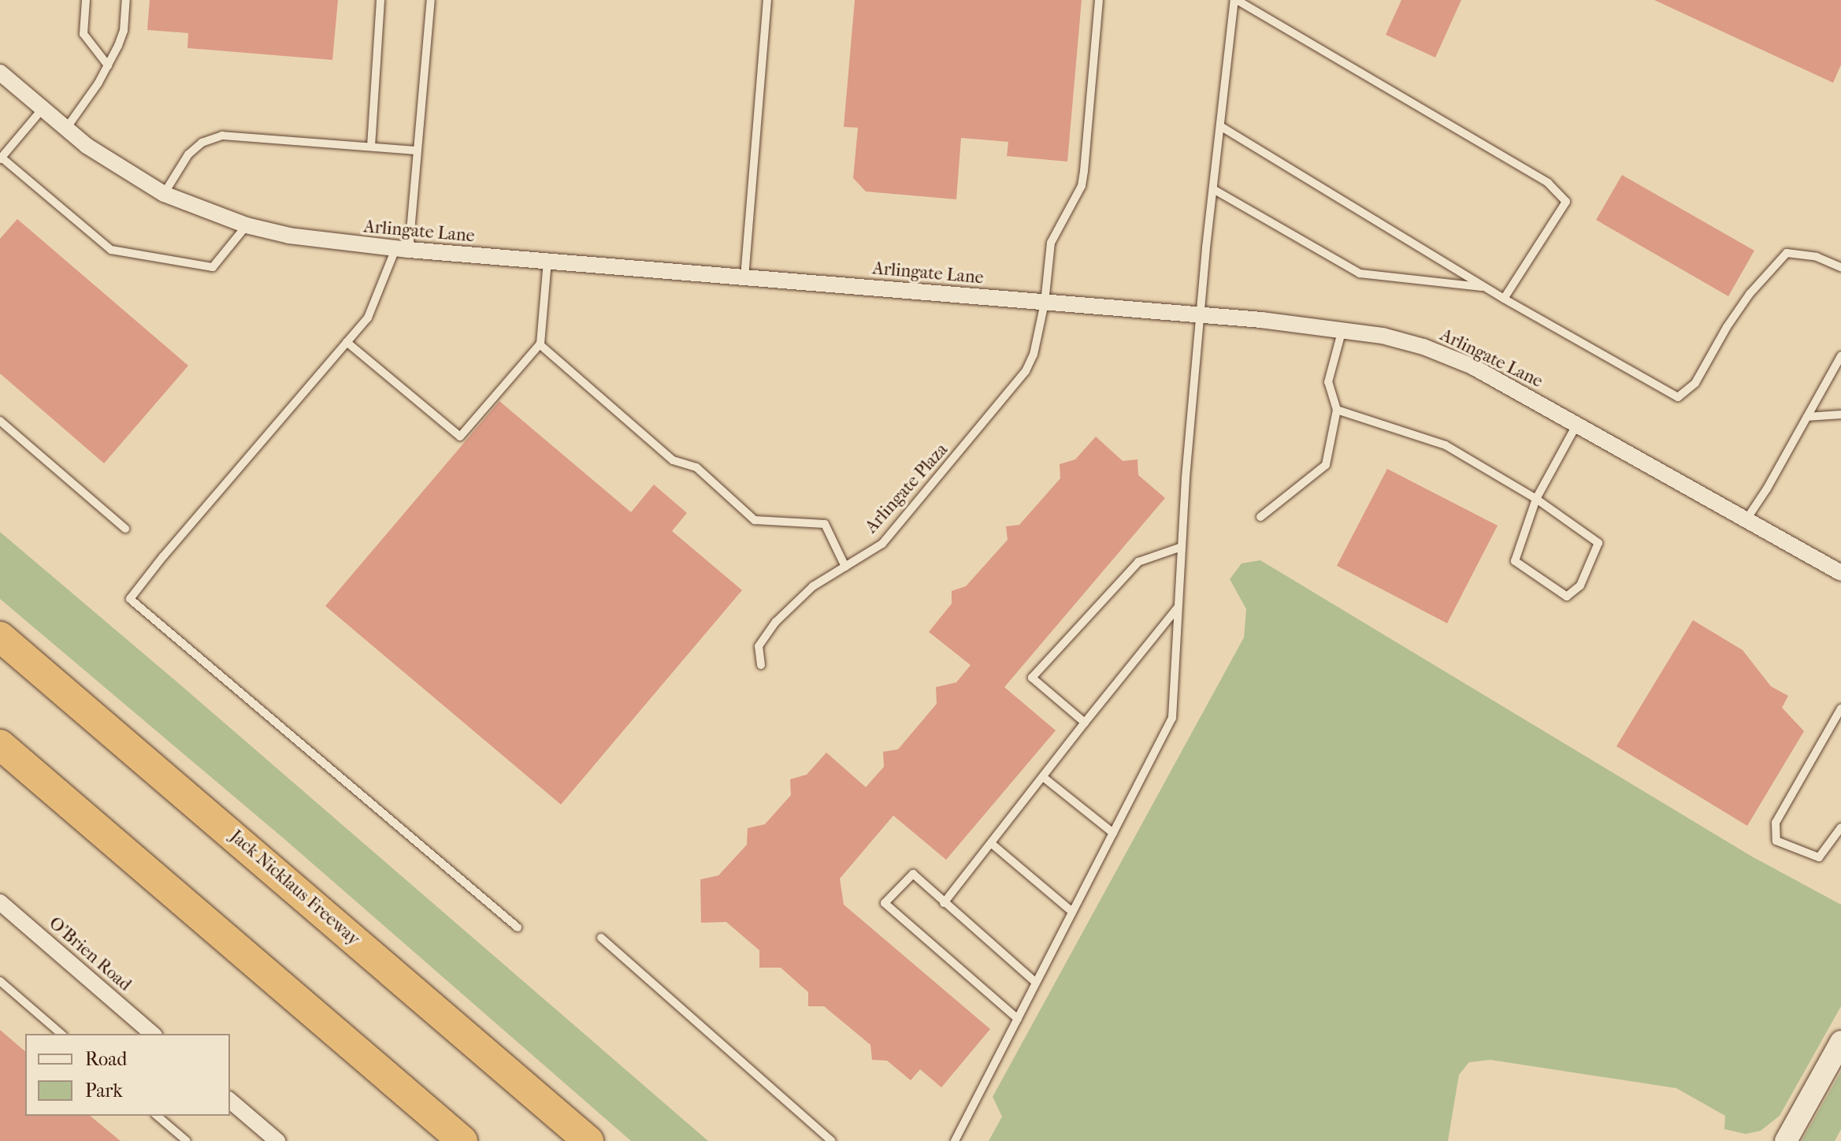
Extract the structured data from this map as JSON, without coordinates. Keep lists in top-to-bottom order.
{
  "streets": {
    "highway": ["Jack Nicklaus Freeway"],
    "street": ["Arlingate Lane", "O'Brien Road"],
    "lane": ["Arlingate Plaza"]
  },
  "crossings": [
    ["Arlingate Lane", "Arlingate Plaza"]
  ],
  "legend": ["Road", "Park"]
}
